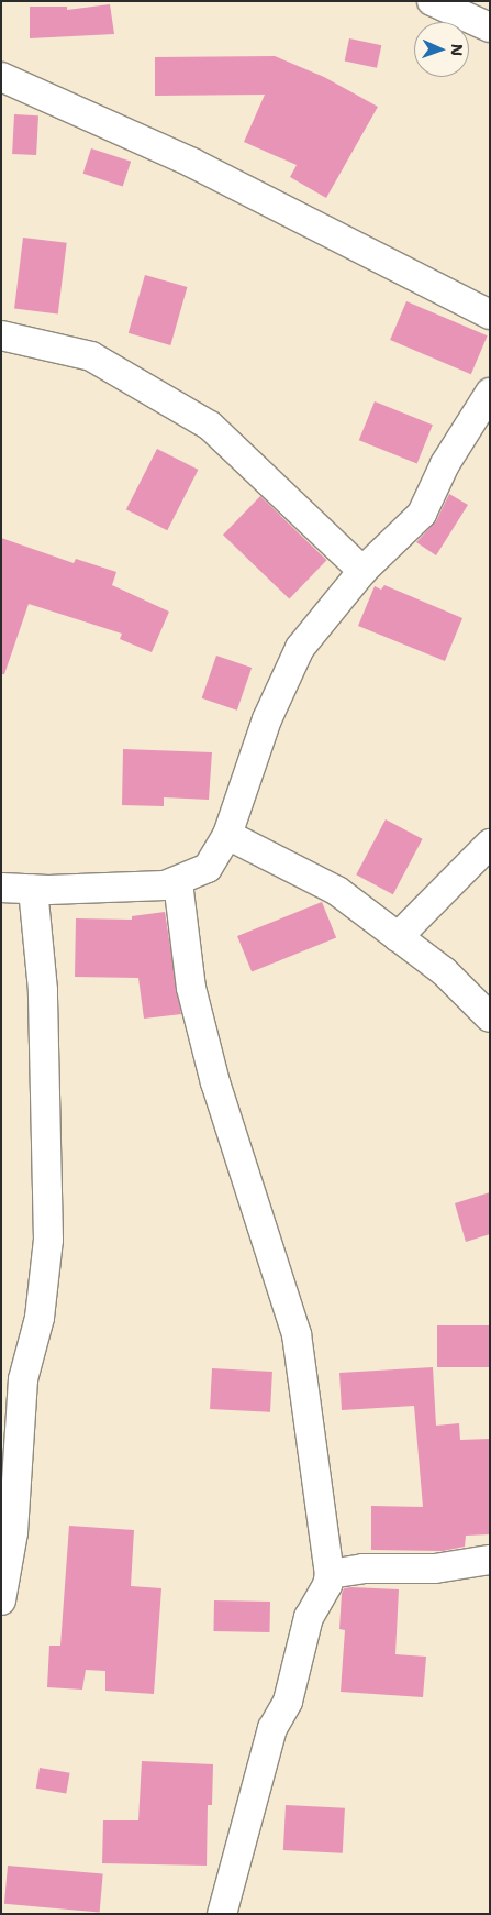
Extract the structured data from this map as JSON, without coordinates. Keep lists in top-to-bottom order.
{
  "north": "right"
}
